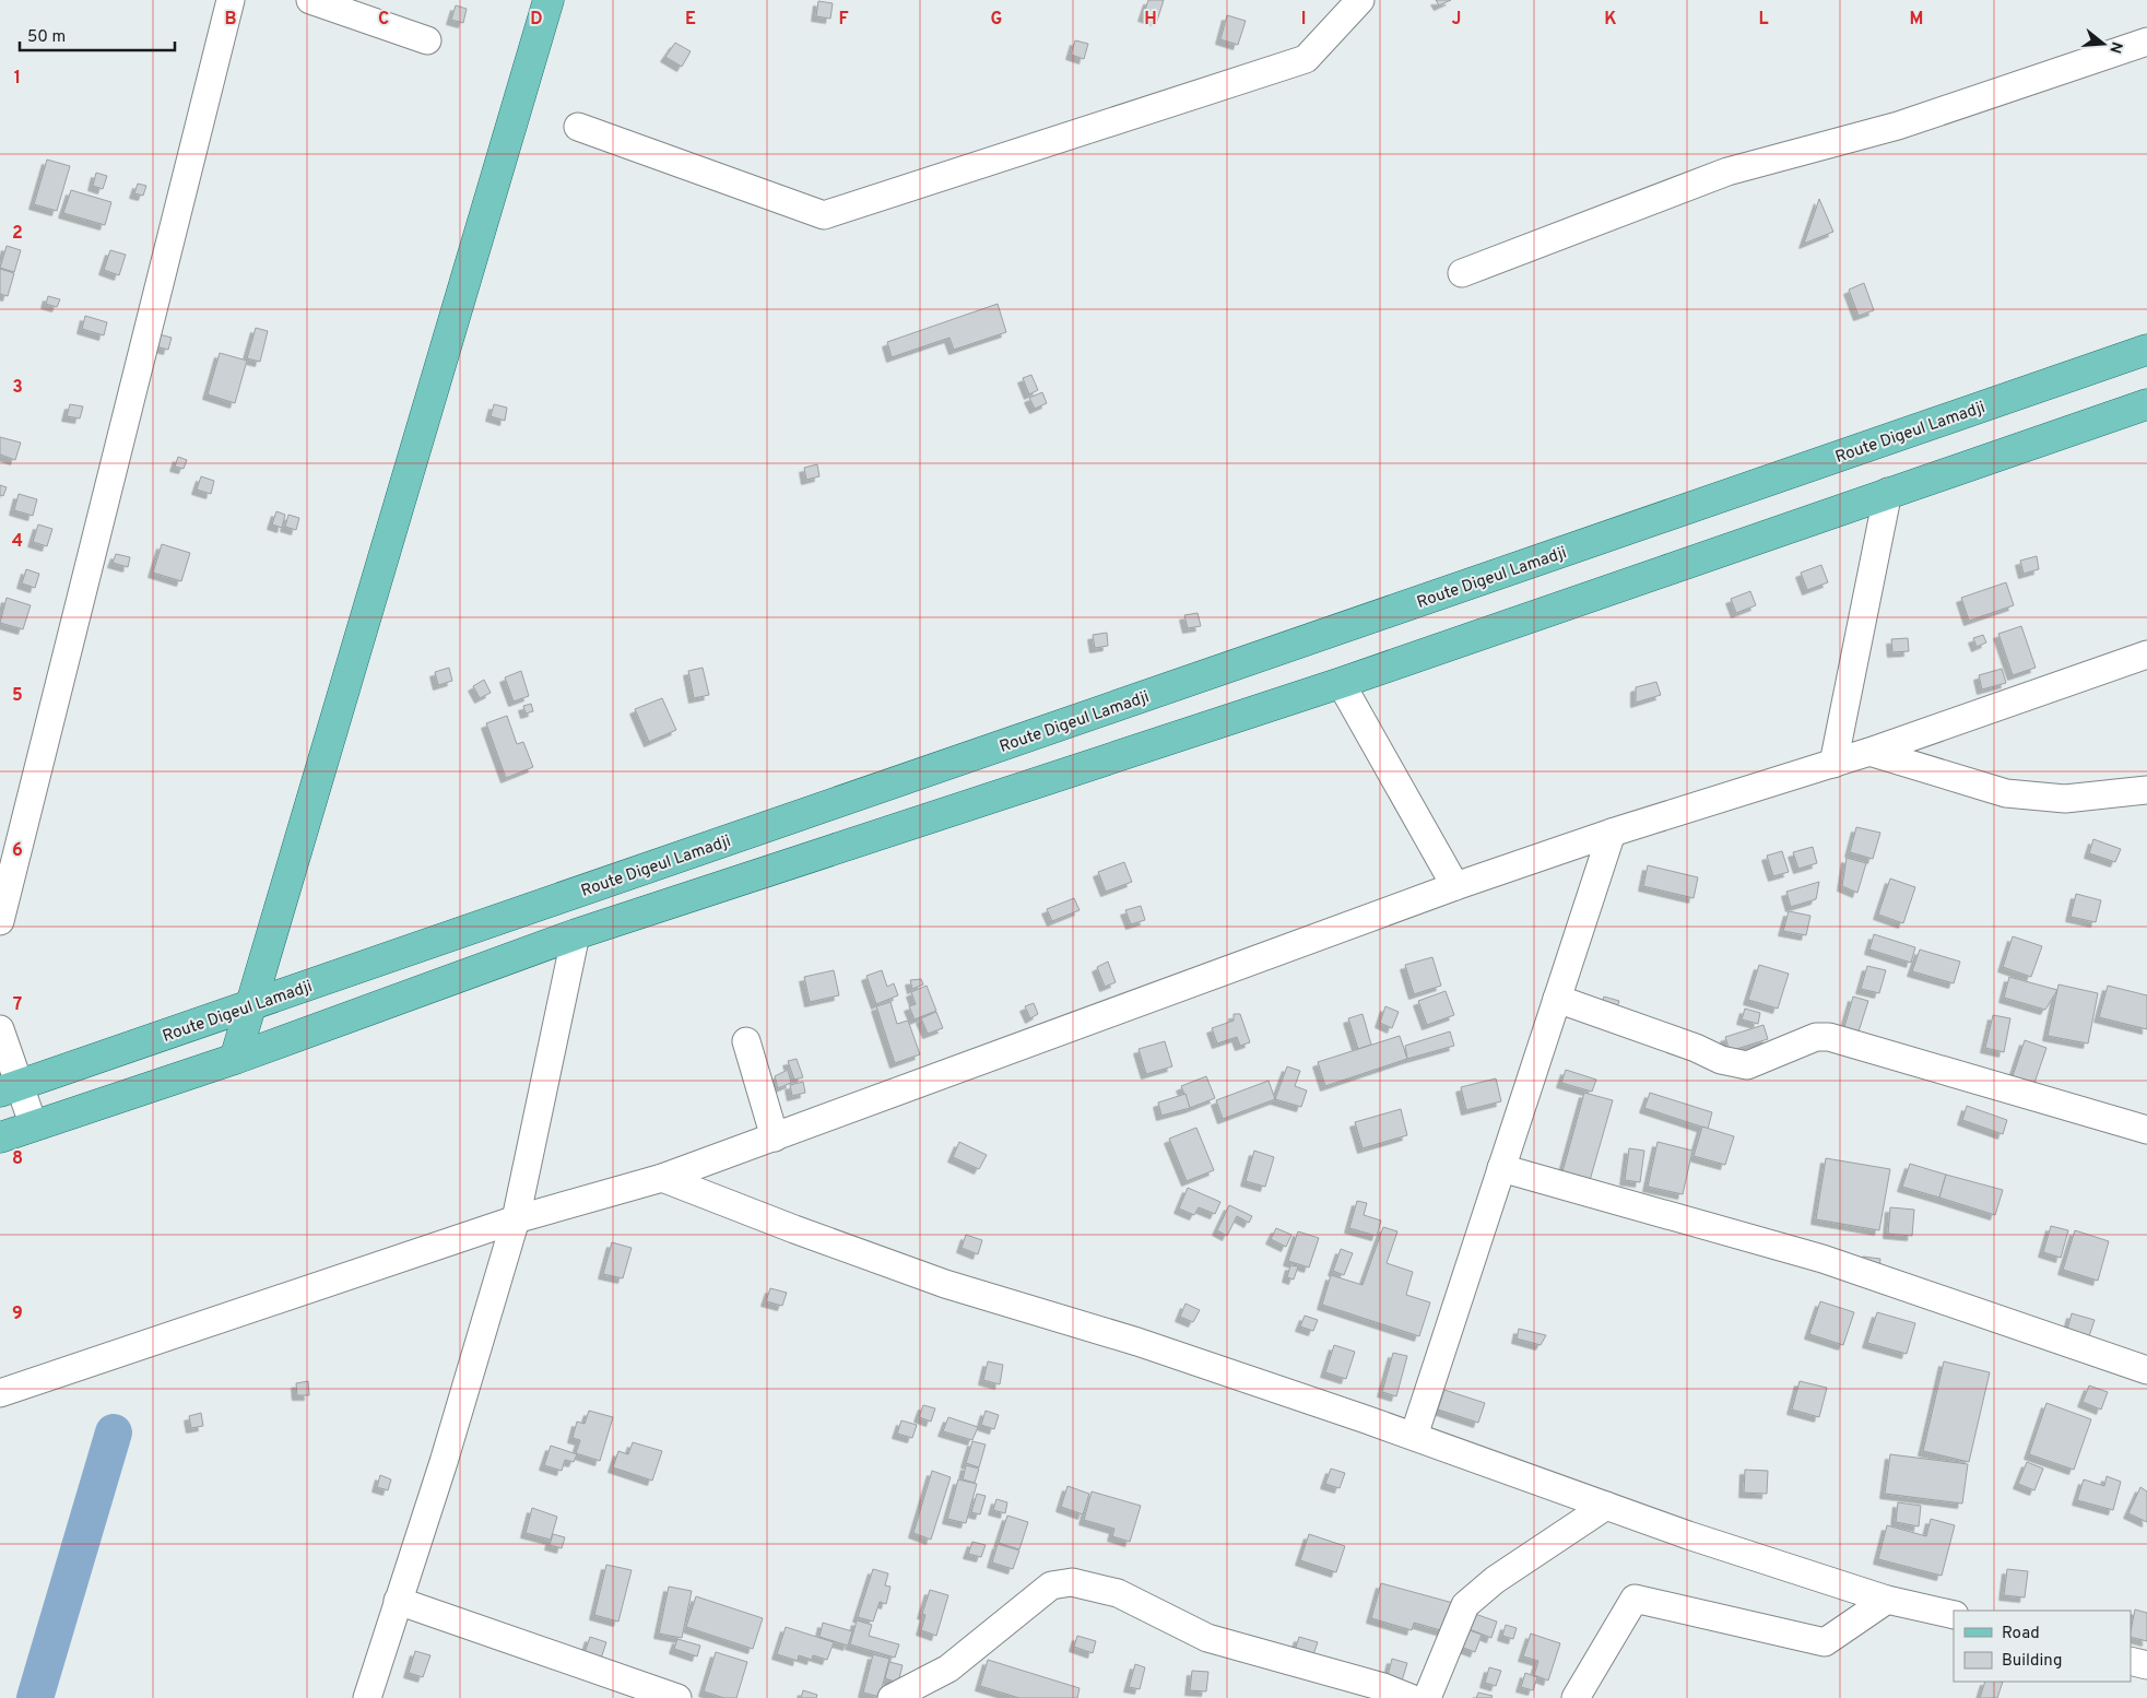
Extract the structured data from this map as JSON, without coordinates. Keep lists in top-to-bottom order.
{
  "streets": {
    "main road": ["Route Digeul Lamadji"]
  },
  "legend": ["Road", "Building"],
  "scale_bar": "50 m",
  "north": "right",
  "grid": {
    "columns": [
      "B",
      "C",
      "D",
      "E",
      "F",
      "G",
      "H",
      "I",
      "J",
      "K",
      "L",
      "M"
    ],
    "rows": [
      "1",
      "2",
      "3",
      "4",
      "5",
      "6",
      "7",
      "8",
      "9"
    ]
  }
}
